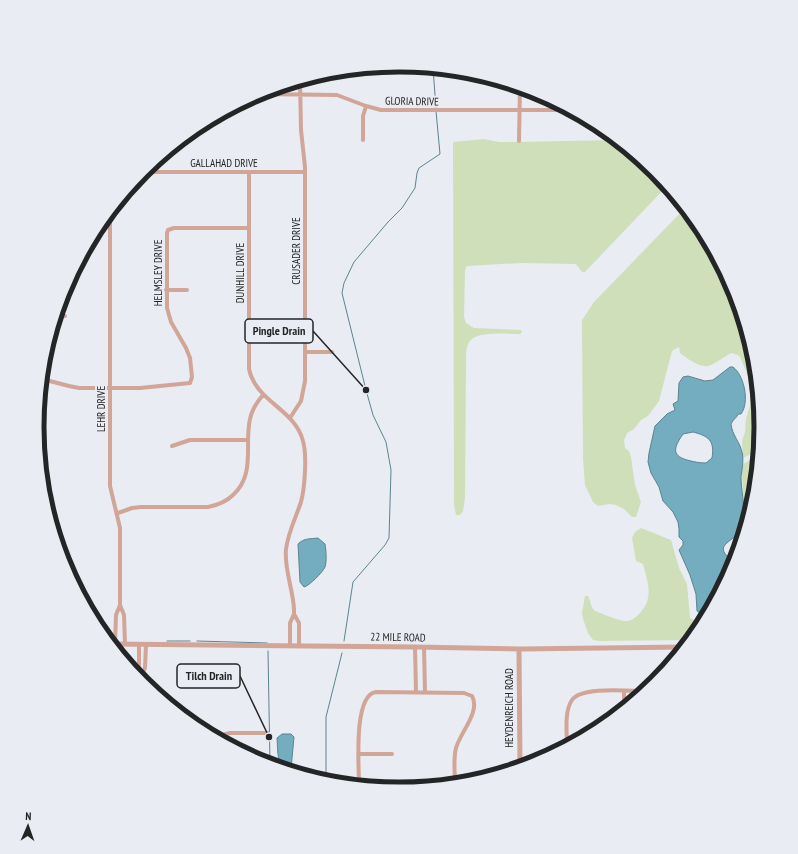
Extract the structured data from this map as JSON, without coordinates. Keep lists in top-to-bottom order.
{
  "streets": {
    "street": [
      "GLORIA DRIVE",
      "GALLAHAD DRIVE",
      "CRUSADER DRIVE",
      "HELMSLEY DRIVE",
      "DUNHILL DRIVE",
      "LEHR DRIVE",
      "22 MILE ROAD",
      "HEYDENREICH ROAD"
    ]
  },
  "crossings": [
    ["GLORIA DRIVE", "CRUSADER DRIVE"],
    ["GALLAHAD DRIVE", "CRUSADER DRIVE"],
    ["GALLAHAD DRIVE", "DUNHILL DRIVE"],
    ["CRUSADER DRIVE", "DUNHILL DRIVE"],
    ["HELMSLEY DRIVE", "DUNHILL DRIVE"],
    ["HELMSLEY DRIVE", "LEHR DRIVE"],
    ["DUNHILL DRIVE", "22 MILE ROAD"],
    ["LEHR DRIVE", "22 MILE ROAD"],
    ["22 MILE ROAD", "HEYDENREICH ROAD"]
  ],
  "places": ["Pingle Drain", "Tilch Drain"],
  "north": "top"
}
